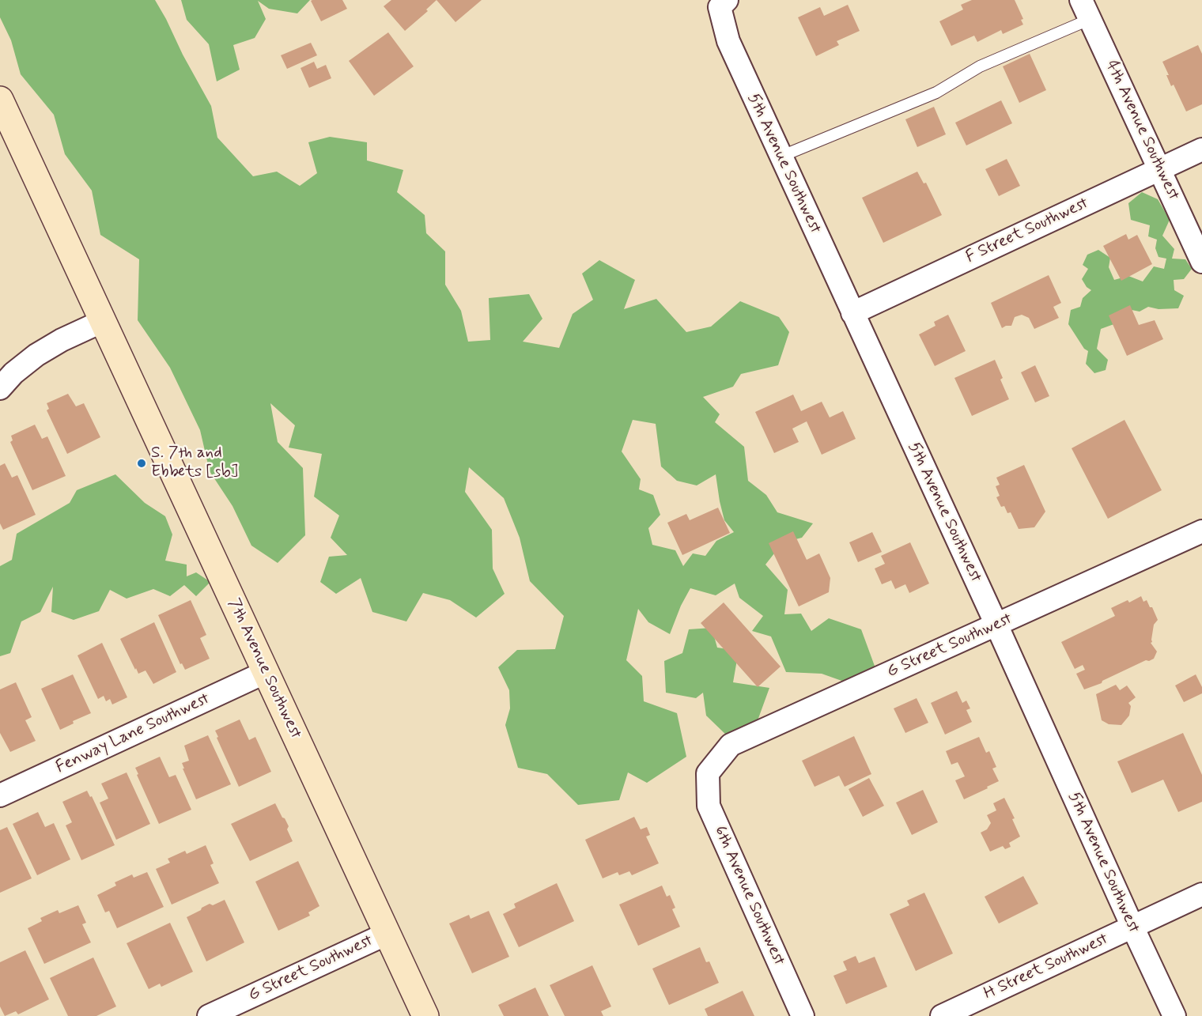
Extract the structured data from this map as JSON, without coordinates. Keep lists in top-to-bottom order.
{
  "streets": {
    "street": [
      "4th Avenue Southwest",
      "5th Avenue Southwest",
      "F Street Southwest",
      "G Street Southwest",
      "7th Avenue Southwest",
      "Fenway Lane Southwest",
      "6th Avenue Southwest",
      "H Street Southwest"
    ]
  },
  "crossings": [
    ["4th Avenue Southwest", "F Street Southwest"],
    ["5th Avenue Southwest", "F Street Southwest"],
    ["5th Avenue Southwest", "G Street Southwest"],
    ["5th Avenue Southwest", "H Street Southwest"],
    ["G Street Southwest", "7th Avenue Southwest"],
    ["G Street Southwest", "6th Avenue Southwest"],
    ["7th Avenue Southwest", "Fenway Lane Southwest"]
  ],
  "places": ["S. 7th and Ebbets [sb]"]
}
